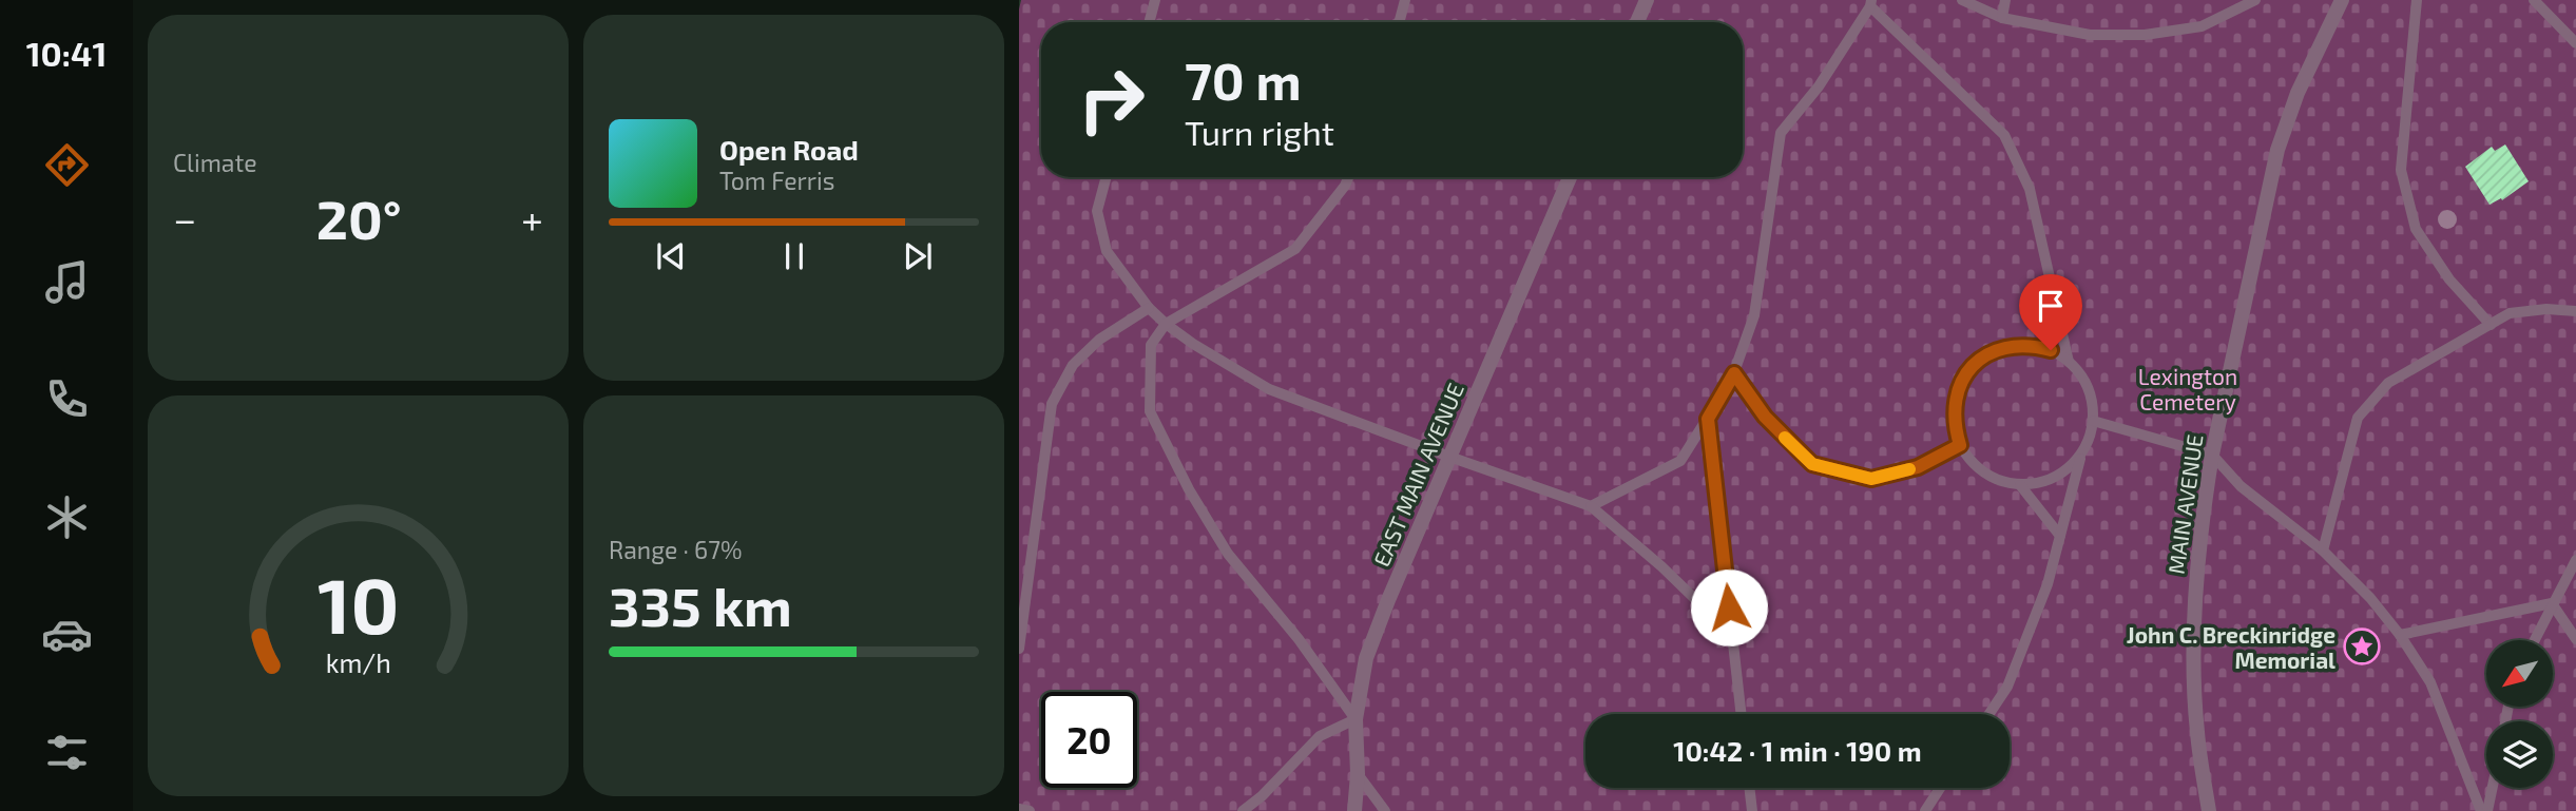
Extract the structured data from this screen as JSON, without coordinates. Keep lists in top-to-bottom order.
{
  "streets": {
    "street": ["EAST MAIN AVENUE", "MAIN AVENUE"]
  },
  "parks": ["Lexington Cemetery"],
  "places": {
    "place": ["John C. Breckinridge Memorial"]
  },
  "north": "bottom left",
  "page": {
    "tabs": "10:41",
    "tile": [
      "Climate",
      ["Range · 67%", "335 km"]
    ],
    "turn": ["70 m", "Turn right"],
    "song": ["Open Road", "Tom Ferris"],
    "heat": ["−", "20°", "+"],
    "limit": "20",
    "trip": "10:42 · 1 min · 190 m",
    "gauge": ["10", "km/h"]
  }
}
